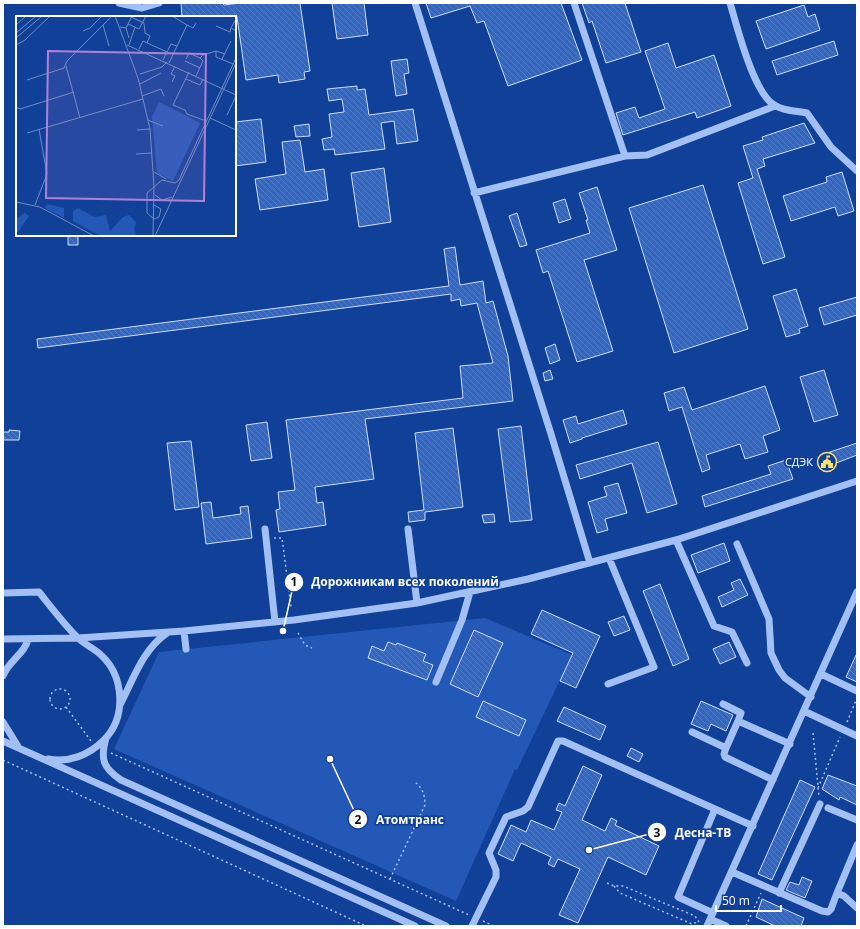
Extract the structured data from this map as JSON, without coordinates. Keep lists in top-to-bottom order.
{
  "places": {
    "public building": ["СДЭК"],
    "other": ["Дорожникам всех поколений", "Атомтранс", "Десна-ТВ"]
  },
  "scale_bar": "50 m"
}
